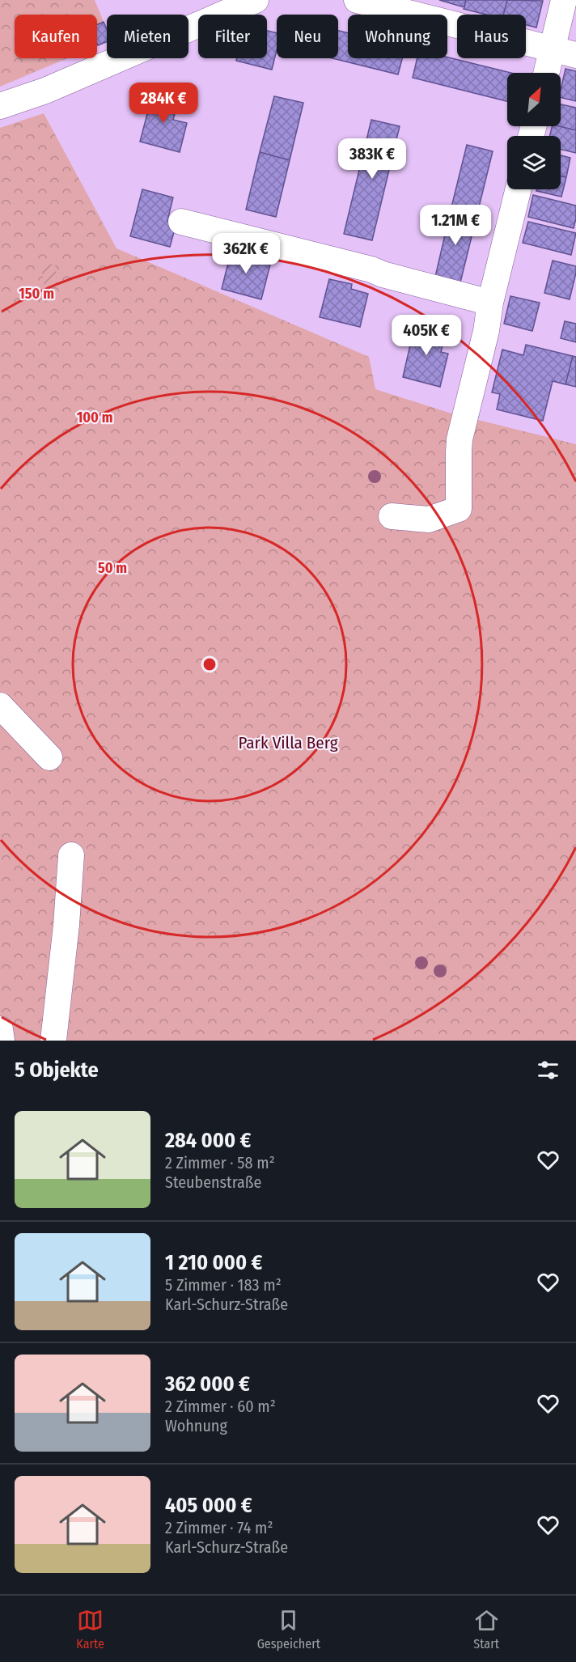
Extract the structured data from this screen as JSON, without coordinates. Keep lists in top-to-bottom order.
{
  "parks": ["Park Villa Berg"],
  "north": "top right",
  "page": {
    "chip": [
      "Kaufen",
      "Mieten",
      "Filter",
      "Neu",
      "Wohnung",
      "Haus"
    ],
    "price": [
      "284K €",
      "383K €",
      "1.21M €",
      "362K €",
      "405K €"
    ],
    "heading": "5 Objekte",
    "list": [
      {
        "name": "284 000 €",
        "note": "2 Zimmer · 58 m² · Steubenstraße"
      },
      {
        "name": "1 210 000 €",
        "note": "5 Zimmer · 183 m² · Karl-Schurz-Straße"
      },
      {
        "name": "362 000 €",
        "note": "2 Zimmer · 60 m² · Wohnung"
      },
      {
        "name": "405 000 €",
        "note": "2 Zimmer · 74 m² · Karl-Schurz-Straße"
      }
    ],
    "tabs": ["Karte", "Gespeichert", "Start"]
  },
  "rings": ["150 m", "100 m", "50 m"]
}
